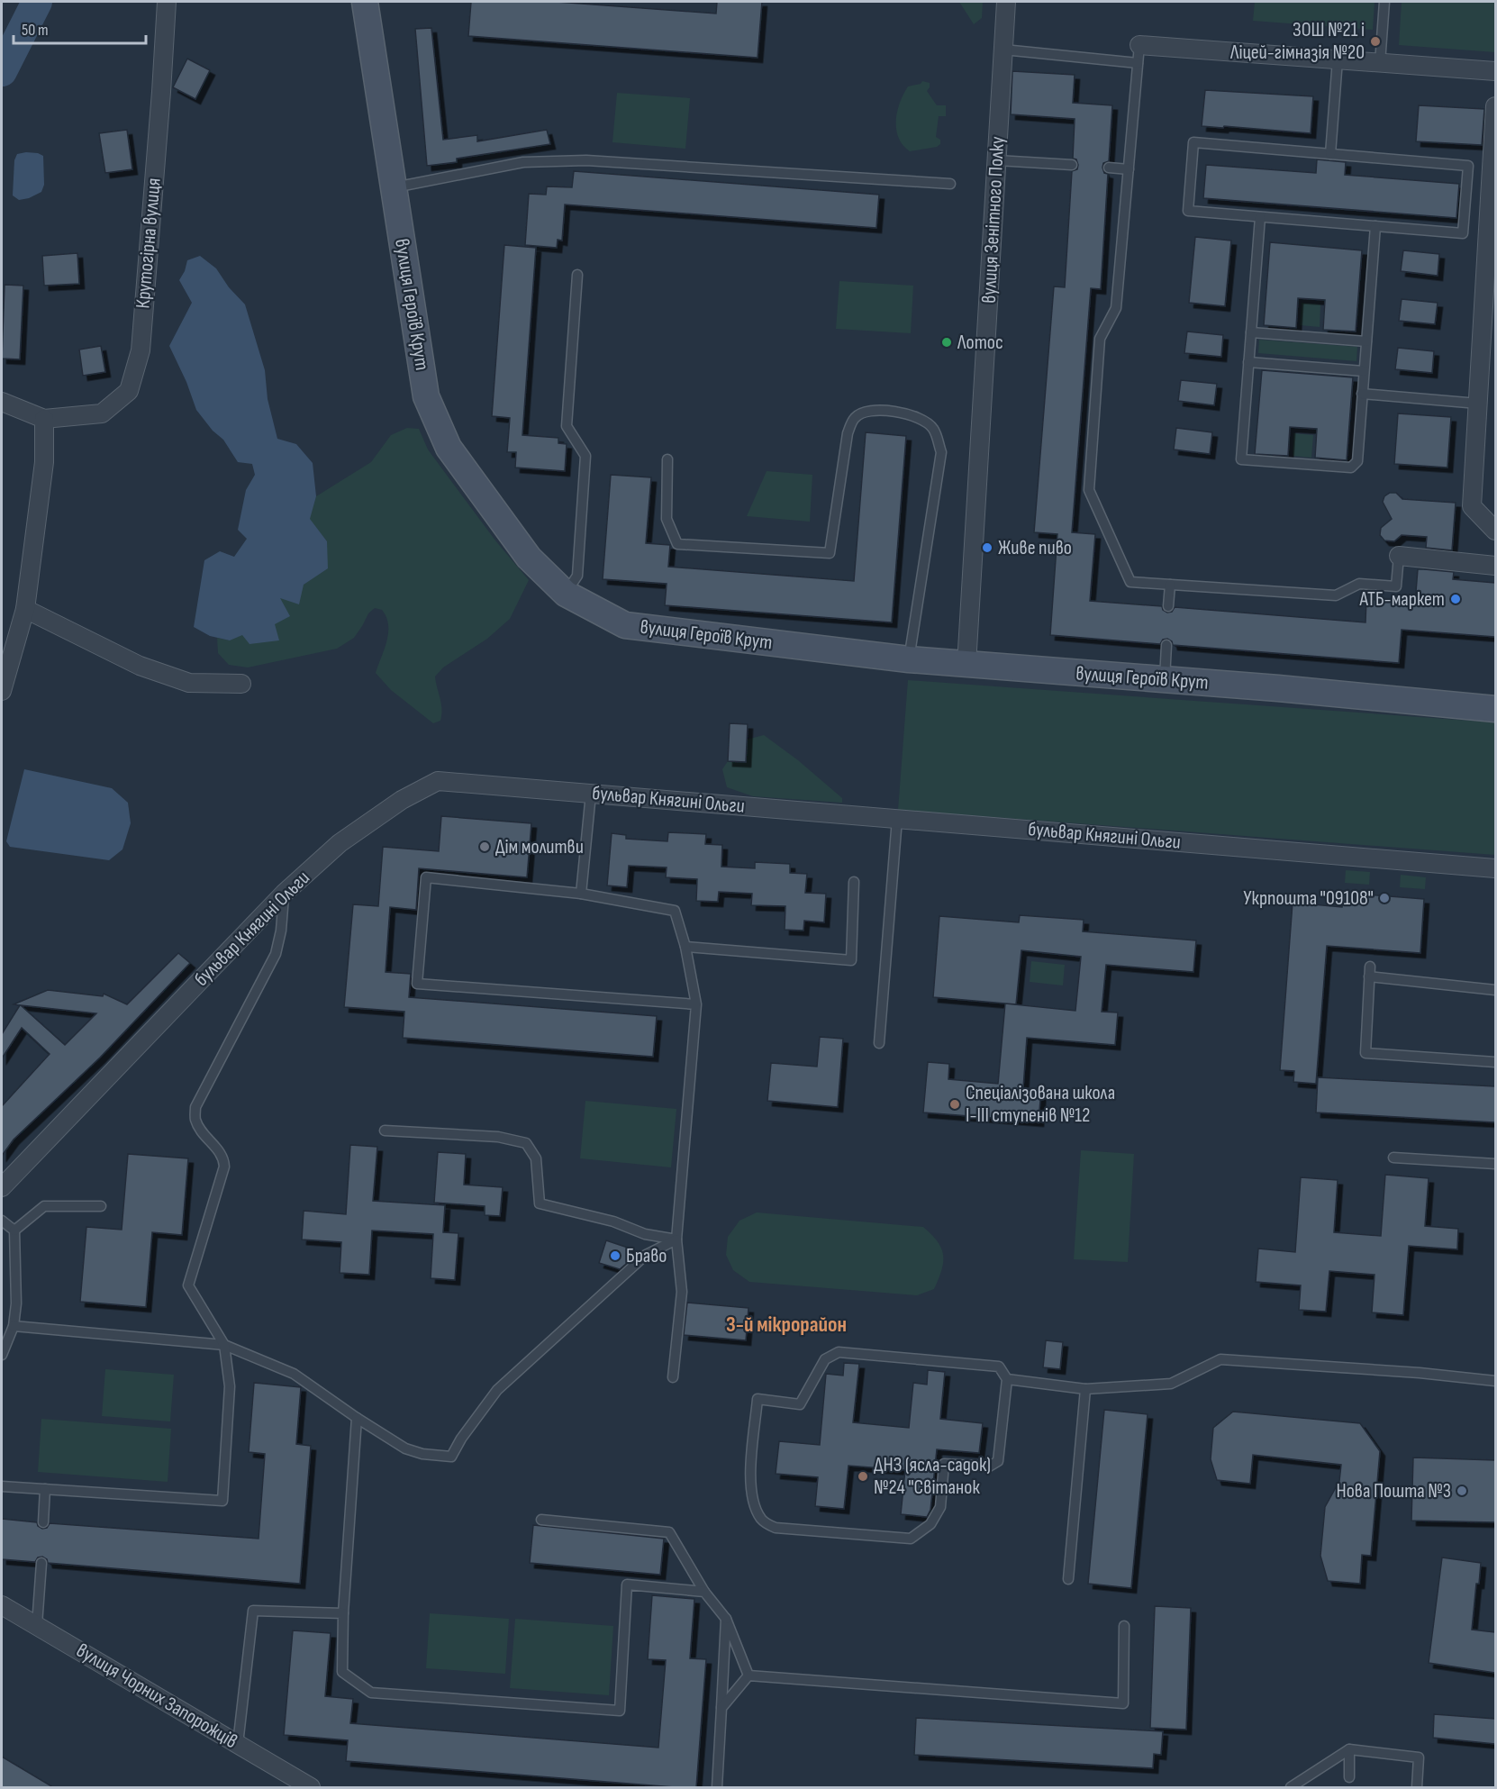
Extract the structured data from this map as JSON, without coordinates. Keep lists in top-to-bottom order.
{
  "streets": {
    "street": [
      "вулиця Зенітного Полку",
      "Крутогірна вулиця",
      "вулиця Героїв Крут",
      "бульвар Княгині Ольги",
      "вулиця Чорних Запорожців"
    ]
  },
  "crossings": [
    ["вулиця Зенітного Полку", "вулиця Героїв Крут"]
  ],
  "districts": ["3-й мікрорайон"],
  "places": [
    "ЗОШ №21 і Ліцей-гімназія №20",
    "Лотос",
    "Живе пиво",
    "АТБ-маркет",
    "Дім молитви",
    "Укрпошта \"09108\"",
    "Спеціалізована школа І-ІІІ ступенів №12",
    "Браво",
    "ДНЗ (ясла-садок) №24 \"Світанок",
    "Нова Пошта №3"
  ],
  "scale_bar": "50 m"
}
